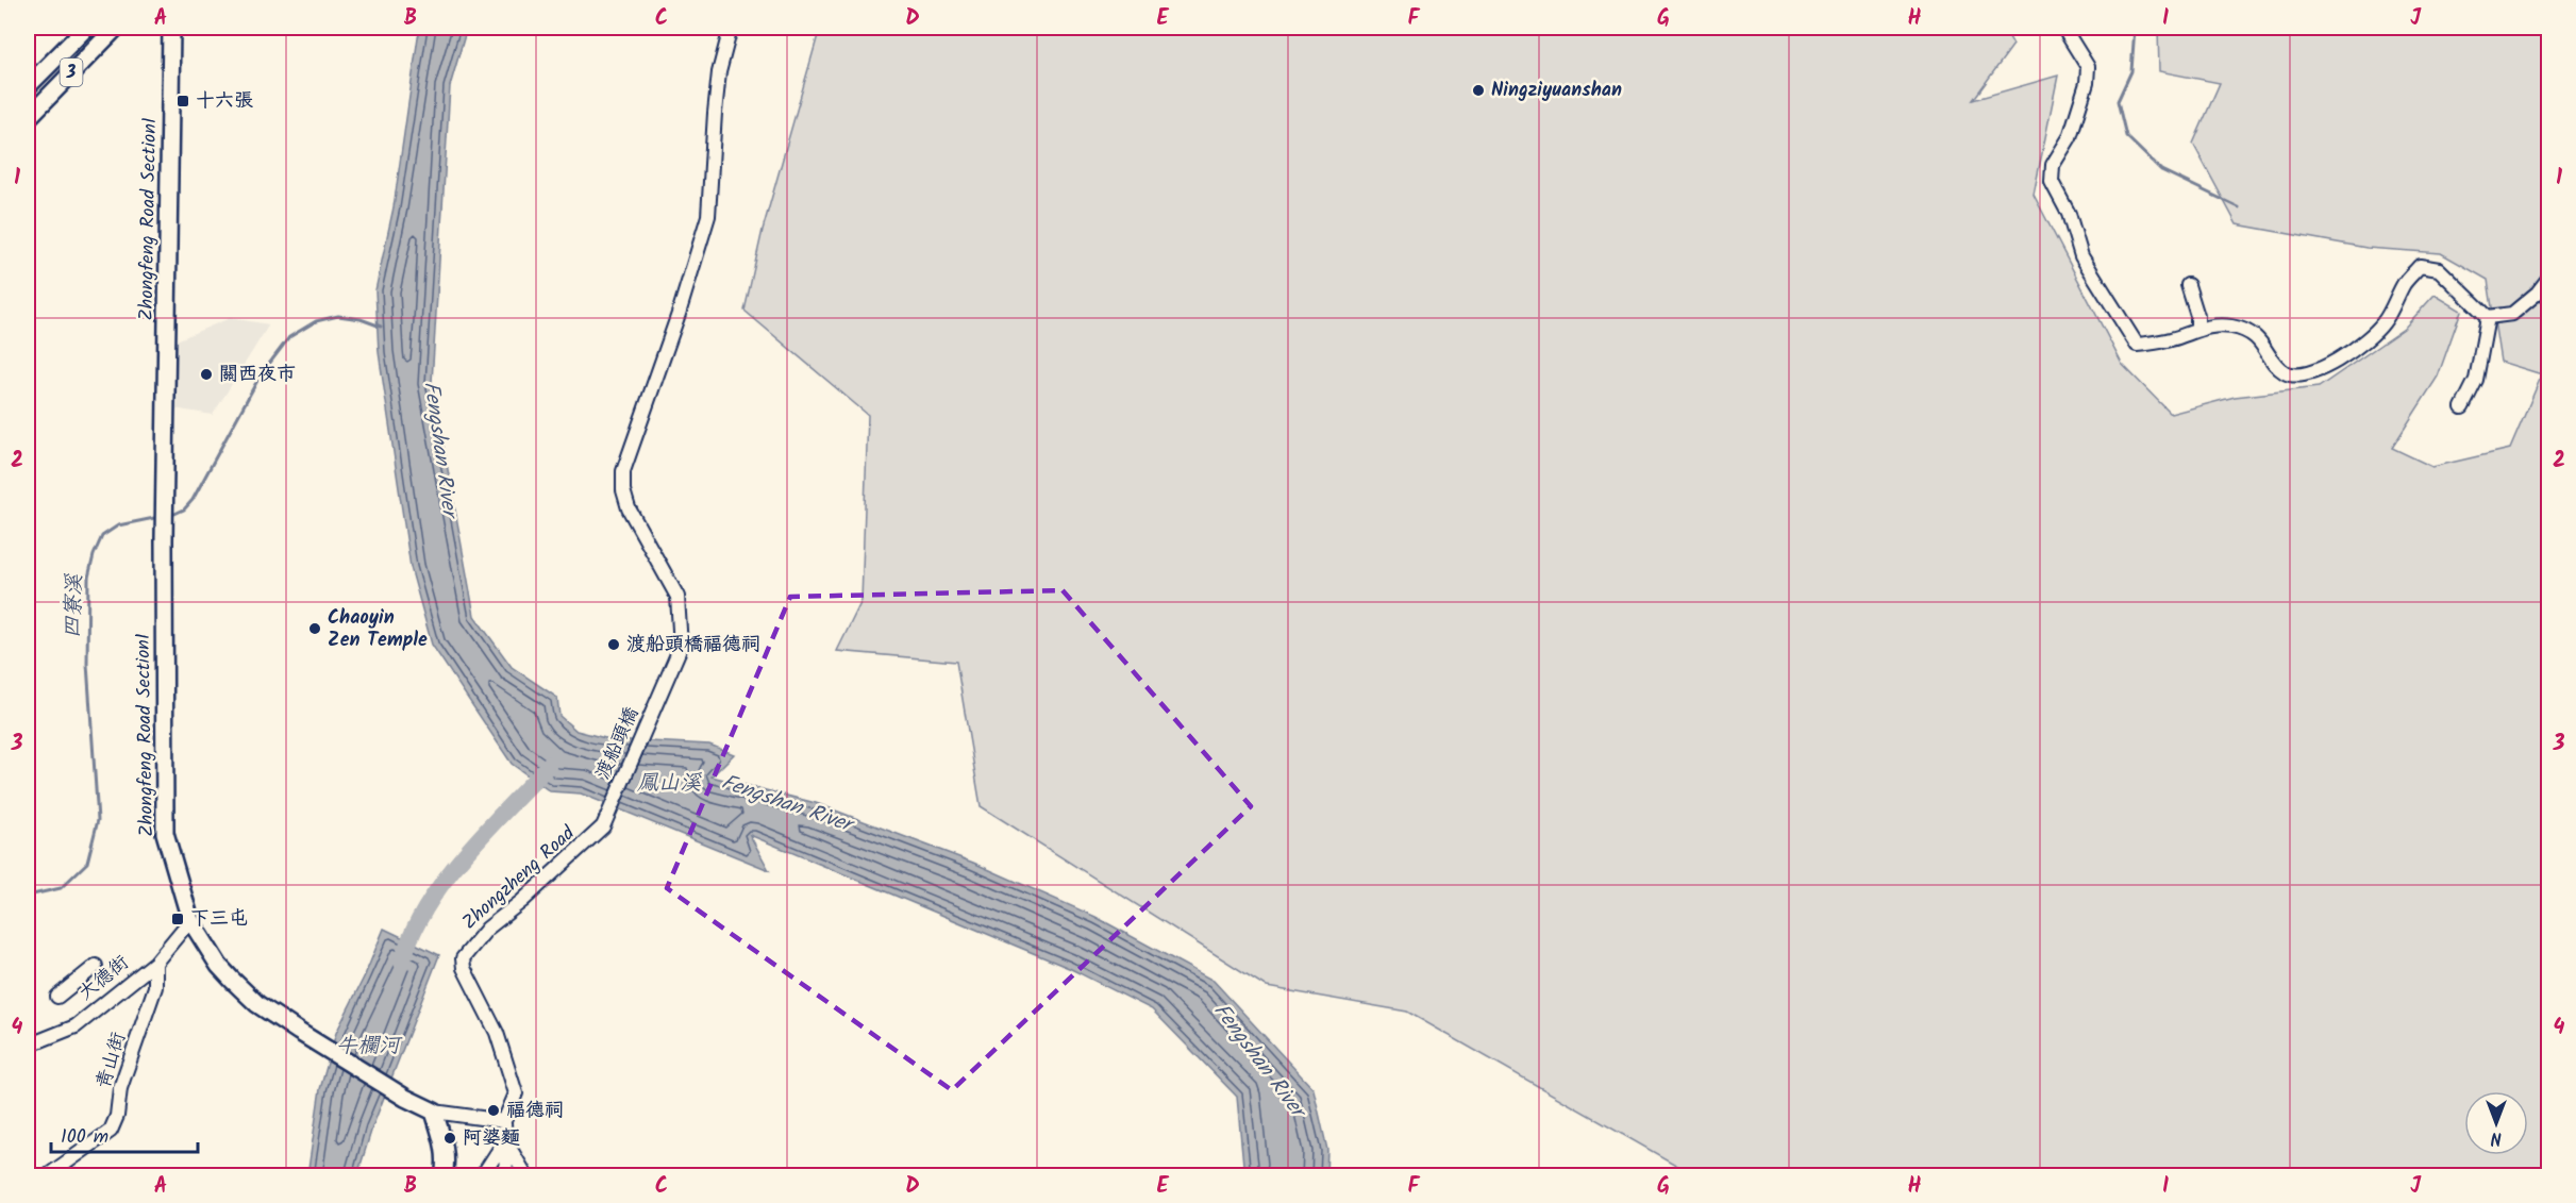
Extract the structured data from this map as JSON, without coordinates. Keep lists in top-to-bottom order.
{
  "streets": {
    "main road": ["3", "Zhongfeng Road Section1"],
    "street": [
      "渡船頭橋",
      "Zhongzheng Road",
      "大德街",
      "青山街"
    ]
  },
  "crossings": [
    ["Zhongfeng Road Section1", "大德街"],
    ["渡船頭橋", "Zhongzheng Road"],
    ["大德街", "青山街"]
  ],
  "water": [
    "Fengshan River",
    "四寮溪",
    "鳳山溪",
    "牛欄河"
  ],
  "places": {
    "other": [
      "Ningziyuanshan",
      "關西夜市",
      "Chaoyin Zen Temple",
      "渡船頭橋福德祠",
      "福德祠",
      "阿婆麵"
    ],
    "transit": ["十六張", "下三屯"]
  },
  "scale_bar": "100 m",
  "north": "bottom",
  "grid": {
    "columns": [
      "A",
      "B",
      "C",
      "D",
      "E",
      "F",
      "G",
      "H",
      "I",
      "J"
    ],
    "rows": [
      "1",
      "2",
      "3",
      "4"
    ]
  }
}
